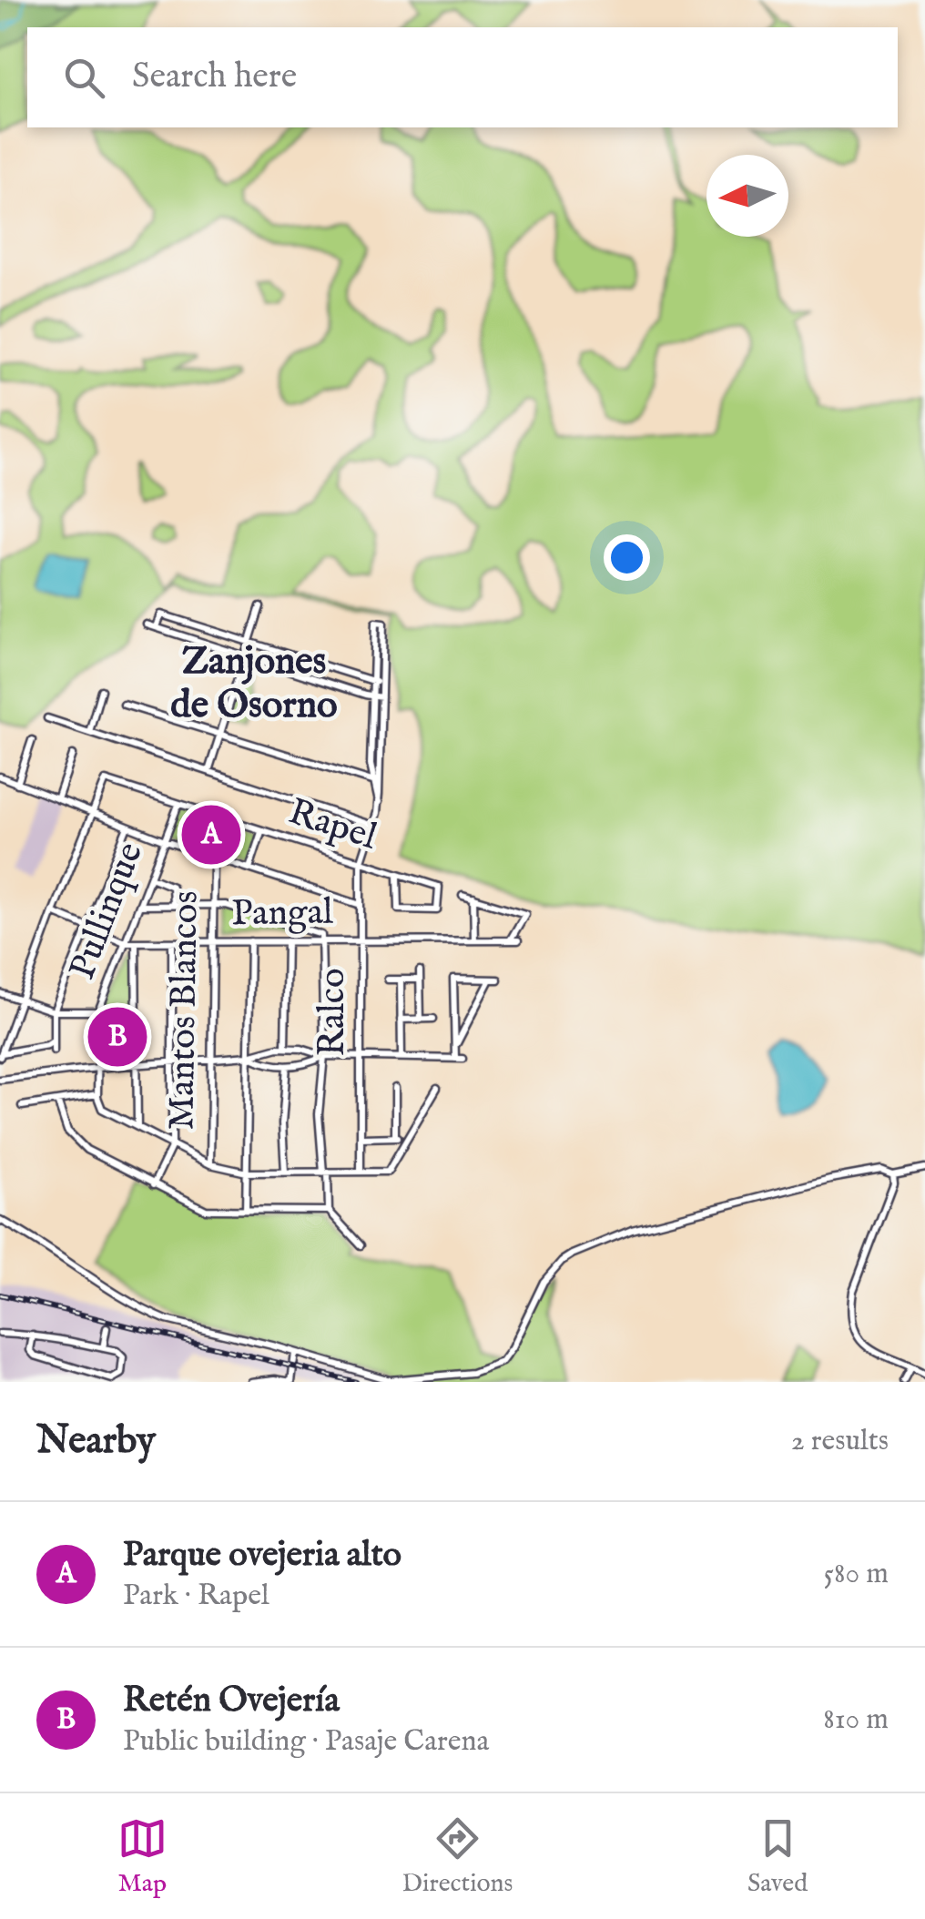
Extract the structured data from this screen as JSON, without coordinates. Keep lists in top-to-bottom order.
{
  "streets": {
    "street": [
      "Rapel",
      "Pullinque",
      "Pangal",
      "Mantos Blancos",
      "Ralco"
    ]
  },
  "crossings": [
    ["Rapel", "Pullinque"],
    ["Rapel", "Ralco"],
    ["Pullinque", "Pangal"],
    ["Pangal", "Mantos Blancos"],
    ["Pangal", "Ralco"]
  ],
  "districts": ["Zanjones de Osorno"],
  "north": "left",
  "page": {
    "search": "Search here",
    "pins": ["A", "B"],
    "heading": ["Nearby", "2 results"],
    "list": [
      {
        "mark": "A",
        "name": "Parque ovejeria alto",
        "note": "Park · Rapel",
        "value": "580 m"
      },
      {
        "mark": "B",
        "name": "Retén Ovejería",
        "note": "Public building · Pasaje Carena",
        "value": "810 m"
      }
    ],
    "nav": ["Map", "Directions", "Saved"]
  }
}
